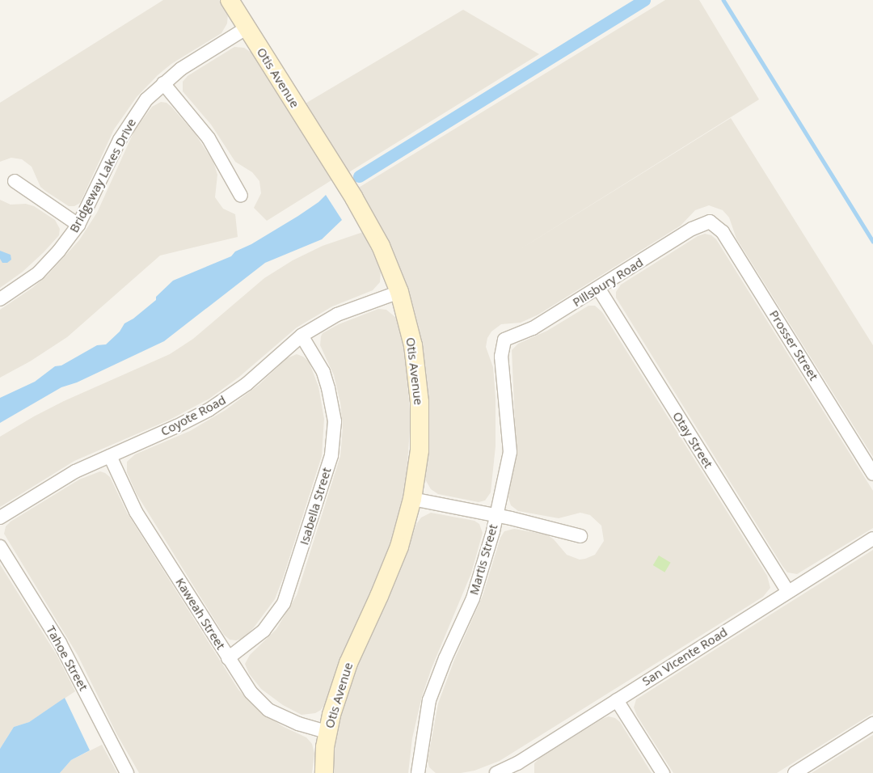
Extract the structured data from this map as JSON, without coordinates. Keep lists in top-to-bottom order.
{
  "streets": {
    "street": [
      "Otis Avenue",
      "Bridgeway Lakes Drive",
      "Pillsbury Road",
      "Prosser Street",
      "Coyote Road",
      "Otay Street",
      "Isabella Street",
      "Martis Street",
      "Kaweah Street",
      "San Vicente Road",
      "Tahoe Street"
    ]
  },
  "crossings": [
    ["Otis Avenue", "Bridgeway Lakes Drive"],
    ["Otis Avenue", "Coyote Road"],
    ["Otis Avenue", "Kaweah Street"],
    ["Pillsbury Road", "Prosser Street"],
    ["Pillsbury Road", "Otay Street"],
    ["Pillsbury Road", "Martis Street"],
    ["Coyote Road", "Isabella Street"],
    ["Coyote Road", "Kaweah Street"],
    ["Otay Street", "San Vicente Road"],
    ["Isabella Street", "Kaweah Street"]
  ]
}
